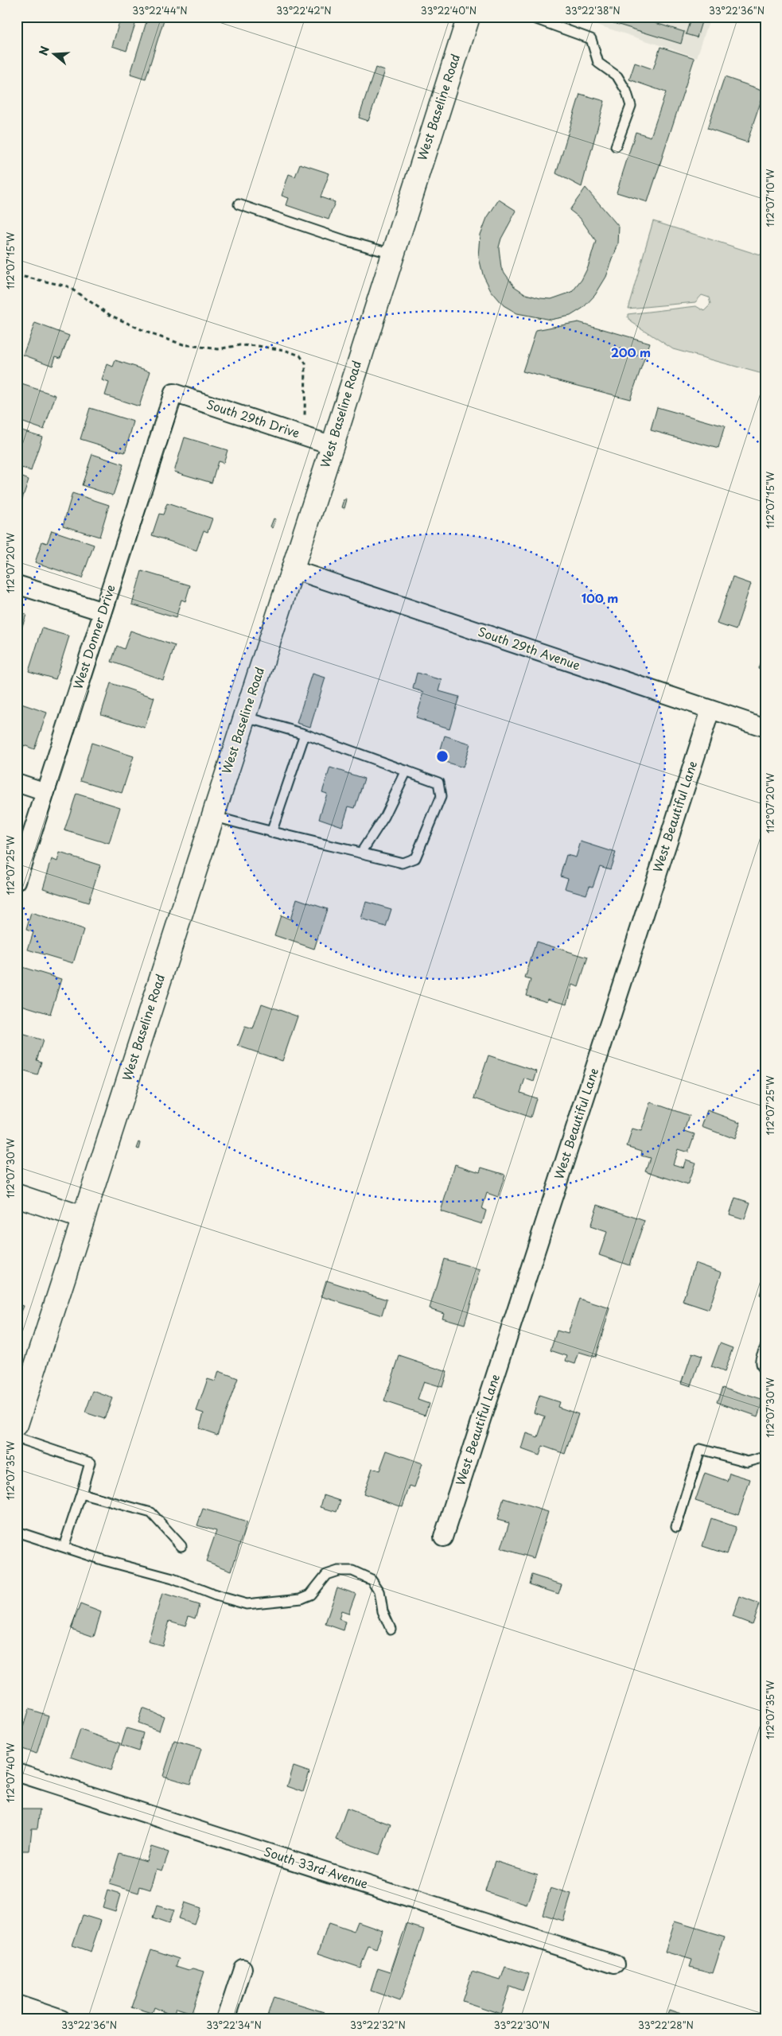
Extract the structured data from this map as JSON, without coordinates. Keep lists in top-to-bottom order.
{
  "streets": {
    "main road": ["West Baseline Road"],
    "street": [
      "South 29th Drive",
      "West Donner Drive",
      "South 29th Avenue",
      "West Beautiful Lane",
      "South 33rd Avenue"
    ]
  },
  "crossings": [
    ["West Baseline Road", "South 29th Drive"],
    ["West Baseline Road", "South 29th Avenue"],
    ["South 29th Drive", "West Donner Drive"],
    ["South 29th Avenue", "West Beautiful Lane"]
  ],
  "north": "left",
  "coordinates": [
    "33°22'44\"N",
    "33°22'42\"N",
    "33°22'40\"N",
    "33°22'38\"N",
    "33°22'36\"N",
    "112°07'10\"W",
    "112°07'15\"W",
    "112°07'20\"W",
    "112°07'25\"W",
    "112°07'30\"W",
    "112°07'35\"W",
    "112°07'40\"W",
    "33°22'34\"N",
    "33°22'32\"N",
    "33°22'30\"N",
    "33°22'28\"N"
  ],
  "rings": ["200 m", "100 m"]
}
